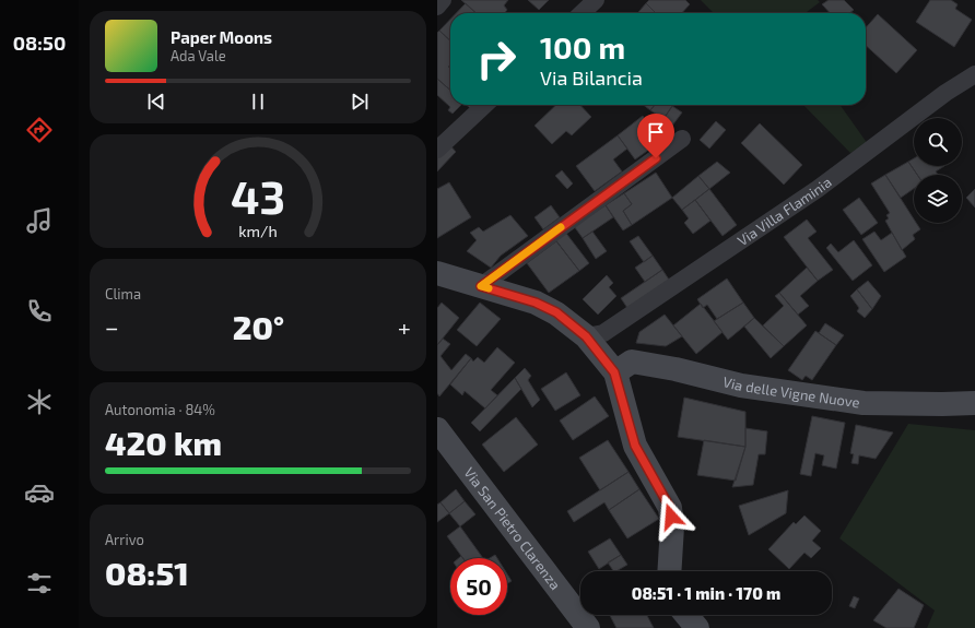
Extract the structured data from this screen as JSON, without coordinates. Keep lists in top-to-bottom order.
{
  "streets": {
    "main road": ["Via delle Vigne Nuove", "Via San Pietro Clarenza"],
    "street": ["Via Villa Flaminia"]
  },
  "page": {
    "tabs": "08:50",
    "turn": ["100 m", "Via Bilancia"],
    "song": ["Paper Moons", "Ada Vale"],
    "tile": [
      "Clima",
      ["Autonomia · 84%", "420 km"],
      ["Arrivo", "08:51"]
    ],
    "heat": ["−", "20°", "+"],
    "limit": "50",
    "trip": "08:51 · 1 min · 170 m",
    "gauge": ["43", "km/h"]
  }
}
